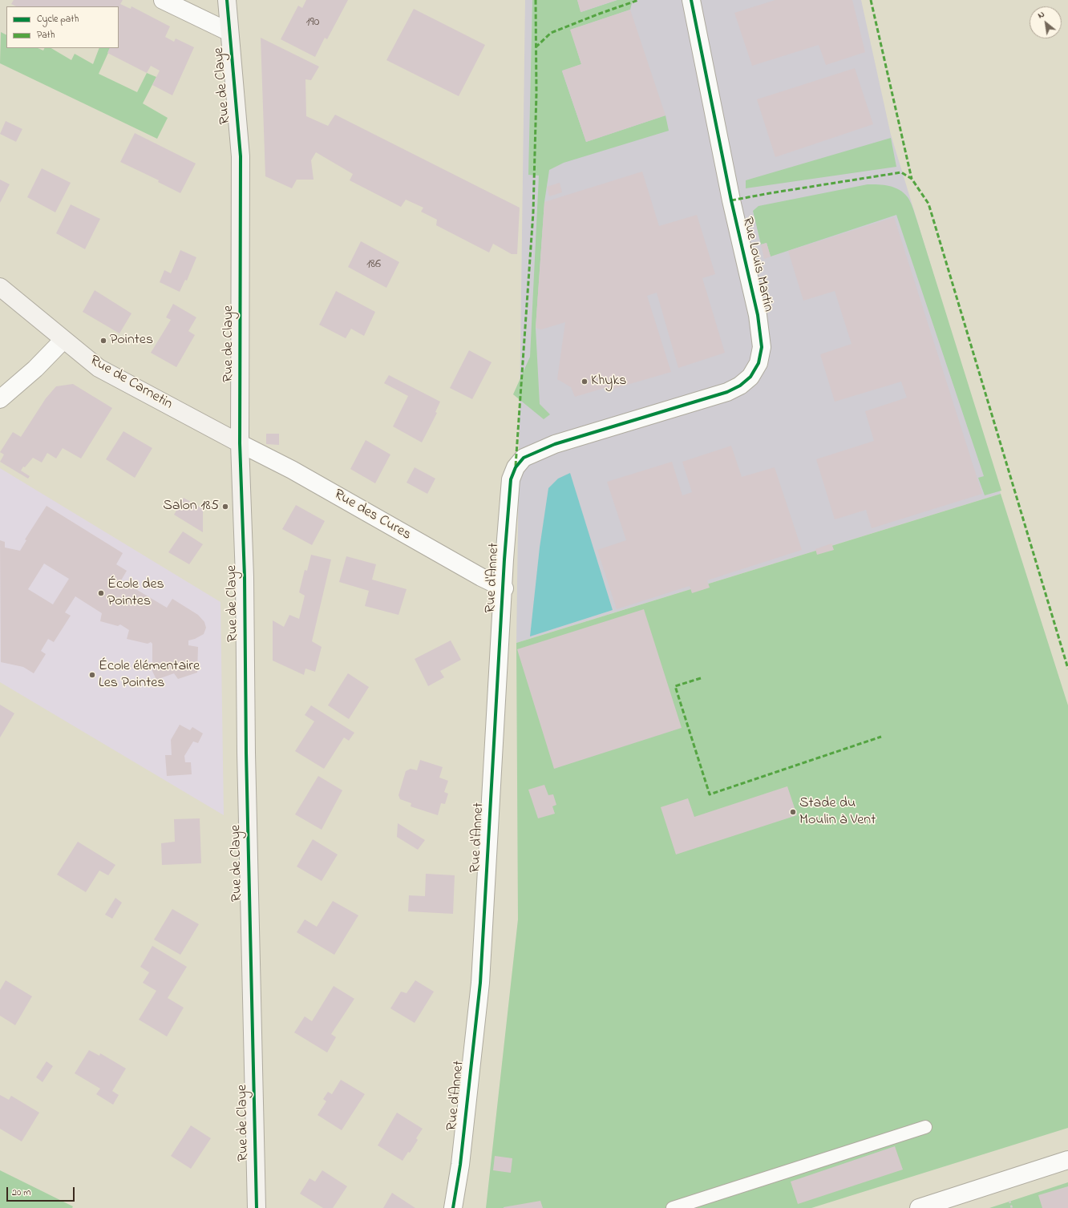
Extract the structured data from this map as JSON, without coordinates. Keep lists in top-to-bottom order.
{
  "streets": {
    "street": [
      "Rue de Claye",
      "Rue Louis Martin",
      "Rue de Carnetin",
      "Rue des Cures",
      "Rue d'Annet"
    ]
  },
  "crossings": [
    ["Rue de Claye", "Rue de Carnetin"],
    ["Rue de Claye", "Rue des Cures"],
    ["Rue Louis Martin", "Rue d'Annet"],
    ["Rue de Carnetin", "Rue des Cures"],
    ["Rue des Cures", "Rue d'Annet"]
  ],
  "places": [
    "Pointes",
    "Khyks",
    "Salon 185",
    "École des Pointes",
    "École élémentaire Les Pointes",
    "Stade du Moulin à Vent"
  ],
  "house_numbers": ["190", "186"],
  "legend": ["Cycle path", "Path"],
  "scale_bar": "20 m",
  "north": "top left"
}
